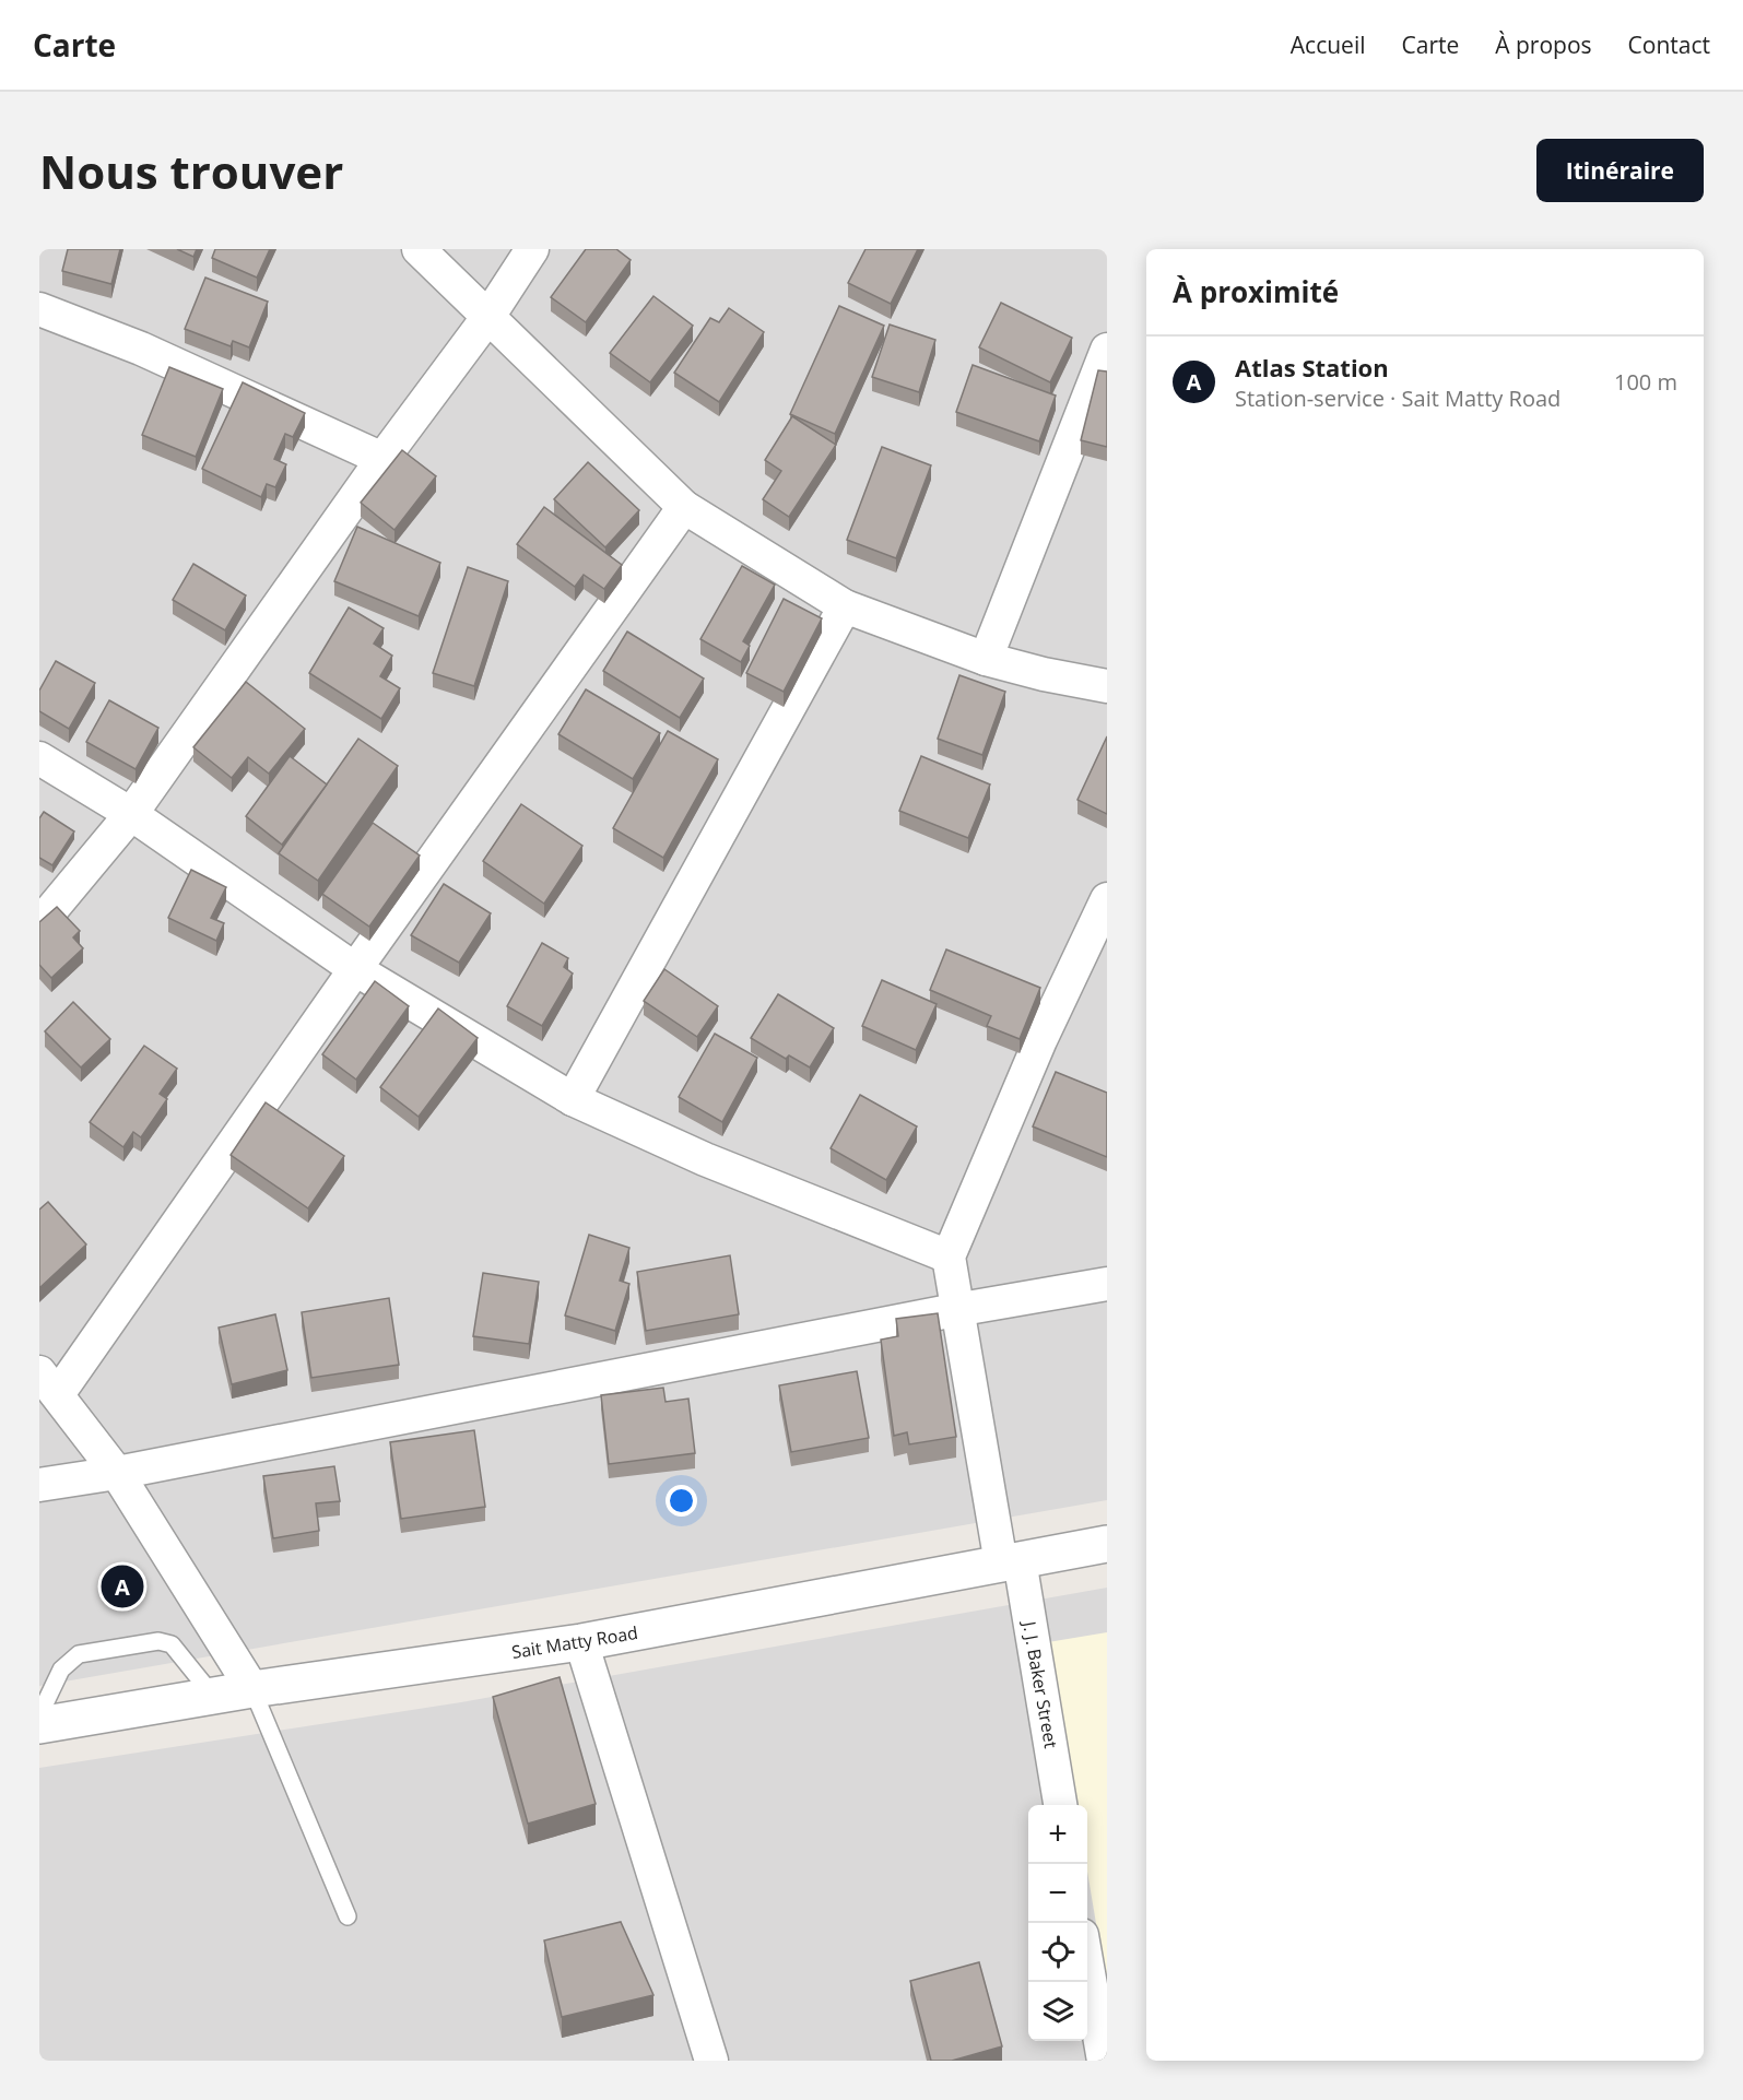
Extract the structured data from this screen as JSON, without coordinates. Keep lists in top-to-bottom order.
{
  "streets": {
    "street": ["Sait Matty Road", "J. J. Baker Street"]
  },
  "crossings": [
    ["Sait Matty Road", "J. J. Baker Street"]
  ],
  "page": {
    "header": "Carte",
    "nav": [
      "Accueil",
      "Carte",
      "À propos",
      "Contact"
    ],
    "buttons": "Itinéraire",
    "title": "Nous trouver",
    "heading": "À proximité",
    "list": [
      {
        "mark": "A",
        "name": "Atlas Station",
        "note": "Station-service · Sait Matty Road",
        "value": "100 m"
      }
    ],
    "pins": "A",
    "map_buttons": ["+", "−"]
  }
}
